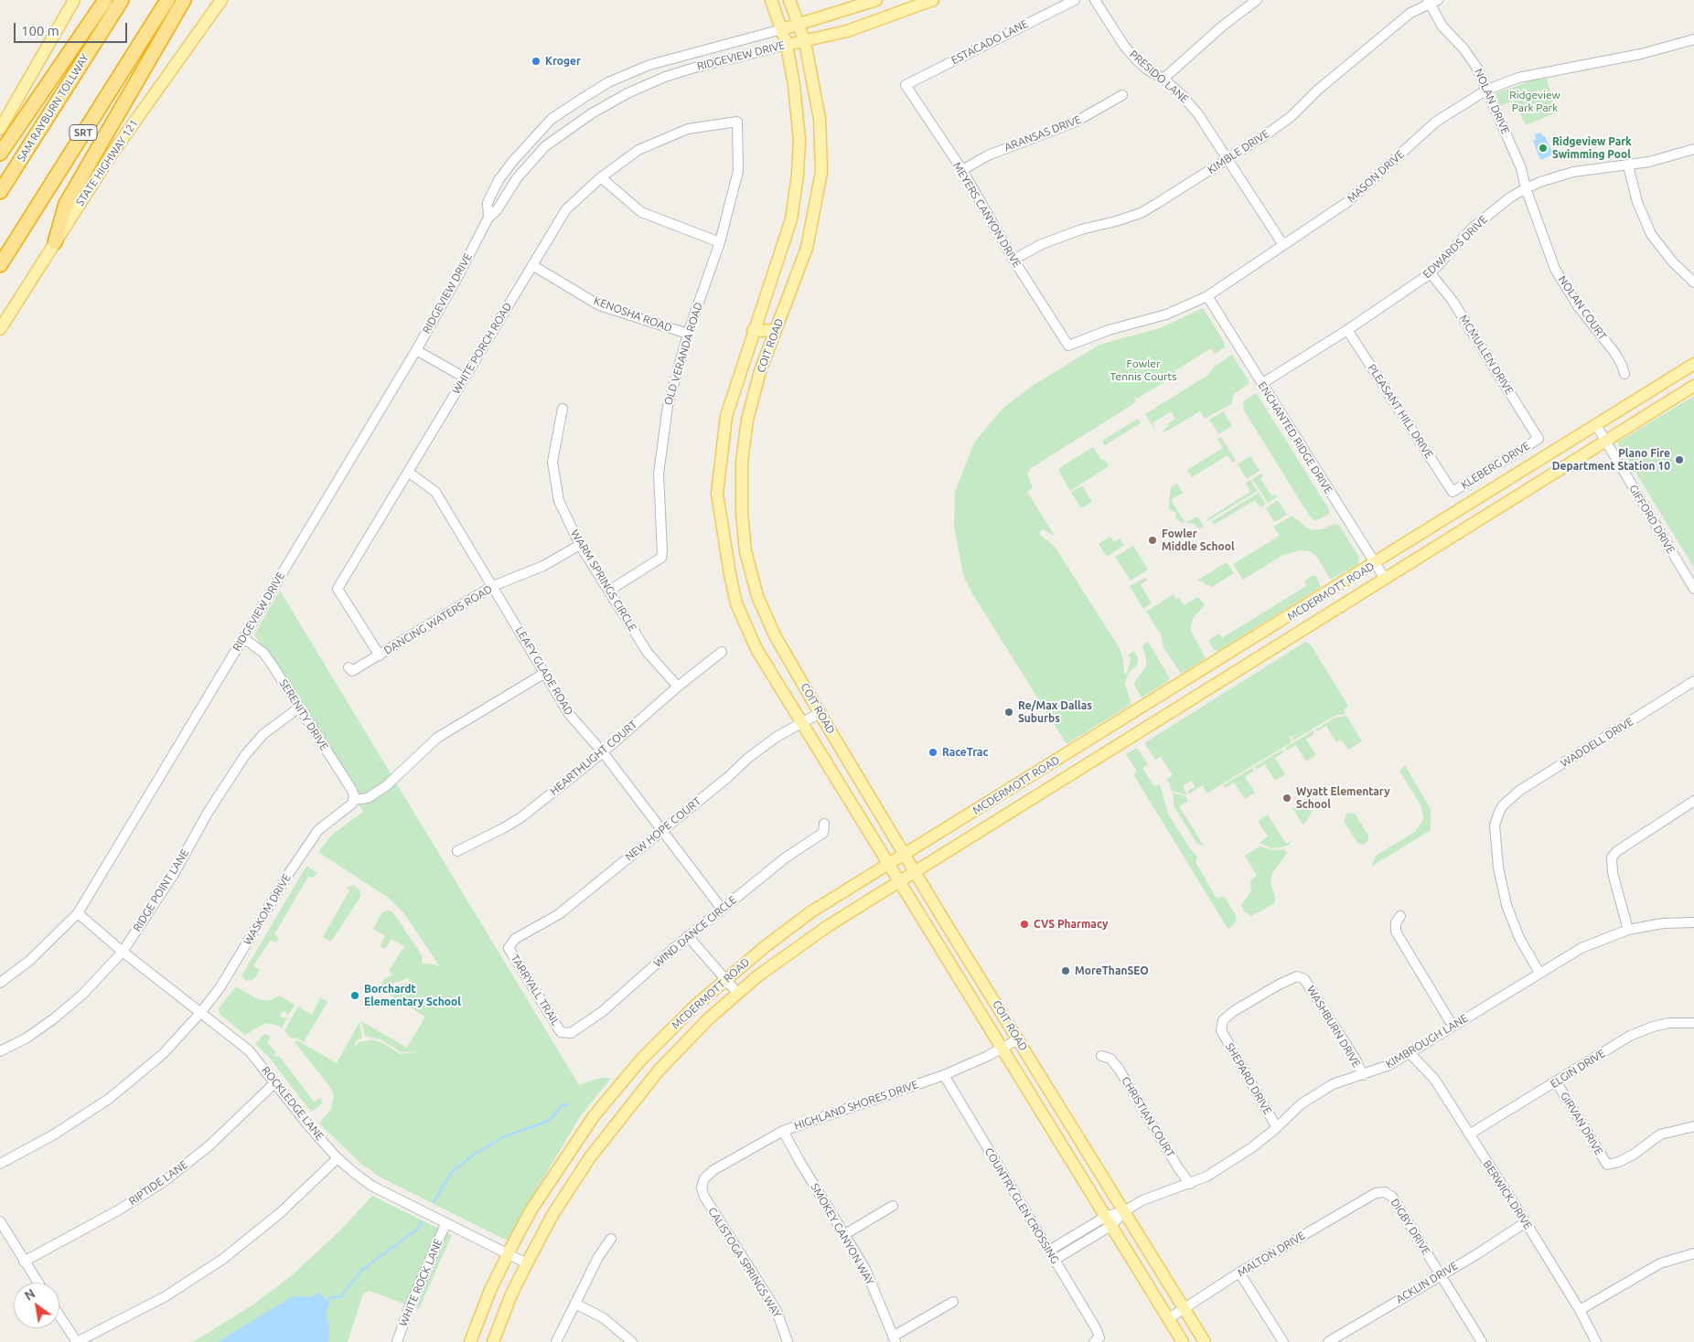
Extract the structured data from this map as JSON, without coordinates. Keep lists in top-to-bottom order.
{
  "streets": {
    "highway": ["SAM RAYBURN TOLLWAY", "SRT"],
    "main road": [
      "RIDGEVIEW DRIVE",
      "STATE HIGHWAY 121",
      "COIT ROAD",
      "MCDERMOTT ROAD"
    ],
    "street": [
      "ESTACADO LANE",
      "PRESIDO LANE",
      "NOLAN DRIVE",
      "ARANSAS DRIVE",
      "KIMBLE DRIVE",
      "MASON DRIVE",
      "MEYERS CANYON DRIVE",
      "EDWARDS DRIVE",
      "NOLAN COURT",
      "KENOSHA ROAD",
      "WHITE PORCH ROAD",
      "OLD VERANDA ROAD",
      "MCMULLEN DRIVE",
      "PLEASANT HILL DRIVE",
      "ENCHANTED RIDGE DRIVE",
      "KLEBERG DRIVE",
      "GIFFORD DRIVE",
      "WARM SPRINGS CIRCLE",
      "DANCING WATERS ROAD",
      "LEAFY GLADE ROAD",
      "SERENITY DRIVE",
      "WADDELL DRIVE",
      "HEARTHLIGHT COURT",
      "NEW HOPE COURT",
      "RIDGE POINT LANE",
      "WASKOM DRIVE",
      "WIND DANCE CIRCLE",
      "TARRYALL TRAIL",
      "WASHBURN DRIVE",
      "KIMBROUGH LANE",
      "ELGIN DRIVE",
      "SHEPARD DRIVE",
      "ROCKLEDGE LANE",
      "HIGHLAND SHORES DRIVE",
      "CHRISTIAN COURT",
      "GIRVAN DRIVE",
      "RIPTIDE LANE",
      "BERWICK DRIVE",
      "COUNTRY GLEN CROSSING",
      "DIGBY DRIVE",
      "SMOKEY CANYON WAY",
      "MALTON DRIVE",
      "CALISTOGA SPRINGS WAY",
      "WHITE ROCK LANE",
      "ACKLIN DRIVE"
    ]
  },
  "crossings": [
    ["ESTACADO LANE", "MEYERS CANYON DRIVE"],
    ["RIDGEVIEW DRIVE", "COIT ROAD"],
    ["RIDGEVIEW DRIVE", "SERENITY DRIVE"],
    ["RIDGEVIEW DRIVE", "ROCKLEDGE LANE"],
    ["PRESIDO LANE", "KIMBLE DRIVE"],
    ["PRESIDO LANE", "MASON DRIVE"],
    ["NOLAN DRIVE", "KIMBLE DRIVE"],
    ["NOLAN DRIVE", "MASON DRIVE"],
    ["NOLAN DRIVE", "EDWARDS DRIVE"],
    ["NOLAN DRIVE", "NOLAN COURT"],
    ["ARANSAS DRIVE", "MEYERS CANYON DRIVE"],
    ["KIMBLE DRIVE", "MEYERS CANYON DRIVE"],
    ["MASON DRIVE", "MEYERS CANYON DRIVE"],
    ["MASON DRIVE", "ENCHANTED RIDGE DRIVE"],
    ["EDWARDS DRIVE", "NOLAN COURT"],
    ["EDWARDS DRIVE", "MCMULLEN DRIVE"],
    ["EDWARDS DRIVE", "PLEASANT HILL DRIVE"],
    ["EDWARDS DRIVE", "ENCHANTED RIDGE DRIVE"],
    ["KENOSHA ROAD", "WHITE PORCH ROAD"],
    ["KENOSHA ROAD", "OLD VERANDA ROAD"],
    ["COIT ROAD", "MCDERMOTT ROAD"],
    ["COIT ROAD", "NEW HOPE COURT"],
    ["COIT ROAD", "KIMBROUGH LANE"],
    ["COIT ROAD", "HIGHLAND SHORES DRIVE"],
    ["COIT ROAD", "MALTON DRIVE"],
    ["WHITE PORCH ROAD", "OLD VERANDA ROAD"],
    ["WHITE PORCH ROAD", "DANCING WATERS ROAD"],
    ["WHITE PORCH ROAD", "LEAFY GLADE ROAD"],
    ["OLD VERANDA ROAD", "WARM SPRINGS CIRCLE"],
    ["MCMULLEN DRIVE", "KLEBERG DRIVE"],
    ["PLEASANT HILL DRIVE", "KLEBERG DRIVE"],
    ["ENCHANTED RIDGE DRIVE", "MCDERMOTT ROAD"],
    ["GIFFORD DRIVE", "MCDERMOTT ROAD"],
    ["WARM SPRINGS CIRCLE", "DANCING WATERS ROAD"],
    ["WARM SPRINGS CIRCLE", "HEARTHLIGHT COURT"],
    ["MCDERMOTT ROAD", "ROCKLEDGE LANE"],
    ["DANCING WATERS ROAD", "LEAFY GLADE ROAD"],
    ["LEAFY GLADE ROAD", "HEARTHLIGHT COURT"],
    ["LEAFY GLADE ROAD", "NEW HOPE COURT"],
    ["LEAFY GLADE ROAD", "WIND DANCE CIRCLE"],
    ["SERENITY DRIVE", "RIDGE POINT LANE"],
    ["SERENITY DRIVE", "WASKOM DRIVE"],
    ["WADDELL DRIVE", "KIMBROUGH LANE"],
    ["NEW HOPE COURT", "TARRYALL TRAIL"],
    ["RIDGE POINT LANE", "ROCKLEDGE LANE"],
    ["WASKOM DRIVE", "ROCKLEDGE LANE"],
    ["WIND DANCE CIRCLE", "TARRYALL TRAIL"],
    ["WASHBURN DRIVE", "KIMBROUGH LANE"],
    ["WASHBURN DRIVE", "SHEPARD DRIVE"],
    ["KIMBROUGH LANE", "SHEPARD DRIVE"],
    ["KIMBROUGH LANE", "CHRISTIAN COURT"],
    ["KIMBROUGH LANE", "BERWICK DRIVE"],
    ["ELGIN DRIVE", "GIRVAN DRIVE"],
    ["ELGIN DRIVE", "BERWICK DRIVE"],
    ["ROCKLEDGE LANE", "RIPTIDE LANE"],
    ["ROCKLEDGE LANE", "WHITE ROCK LANE"],
    ["HIGHLAND SHORES DRIVE", "COUNTRY GLEN CROSSING"],
    ["HIGHLAND SHORES DRIVE", "SMOKEY CANYON WAY"],
    ["HIGHLAND SHORES DRIVE", "CALISTOGA SPRINGS WAY"],
    ["BERWICK DRIVE", "ACKLIN DRIVE"],
    ["DIGBY DRIVE", "MALTON DRIVE"],
    ["DIGBY DRIVE", "ACKLIN DRIVE"]
  ],
  "parks": ["Ridgeview Park Park", "Fowler Tennis Courts"],
  "places": [
    "Kroger",
    "Ridgeview Park Swimming Pool",
    "Plano Fire Department Station 10",
    "Fowler Middle School",
    "Re/Max Dallas Suburbs",
    "RaceTrac",
    "Wyatt Elementary School",
    "CVS Pharmacy",
    "MoreThanSEO",
    "Borchardt Elementary School"
  ],
  "scale_bar": "100 m",
  "north": "top left"
}
